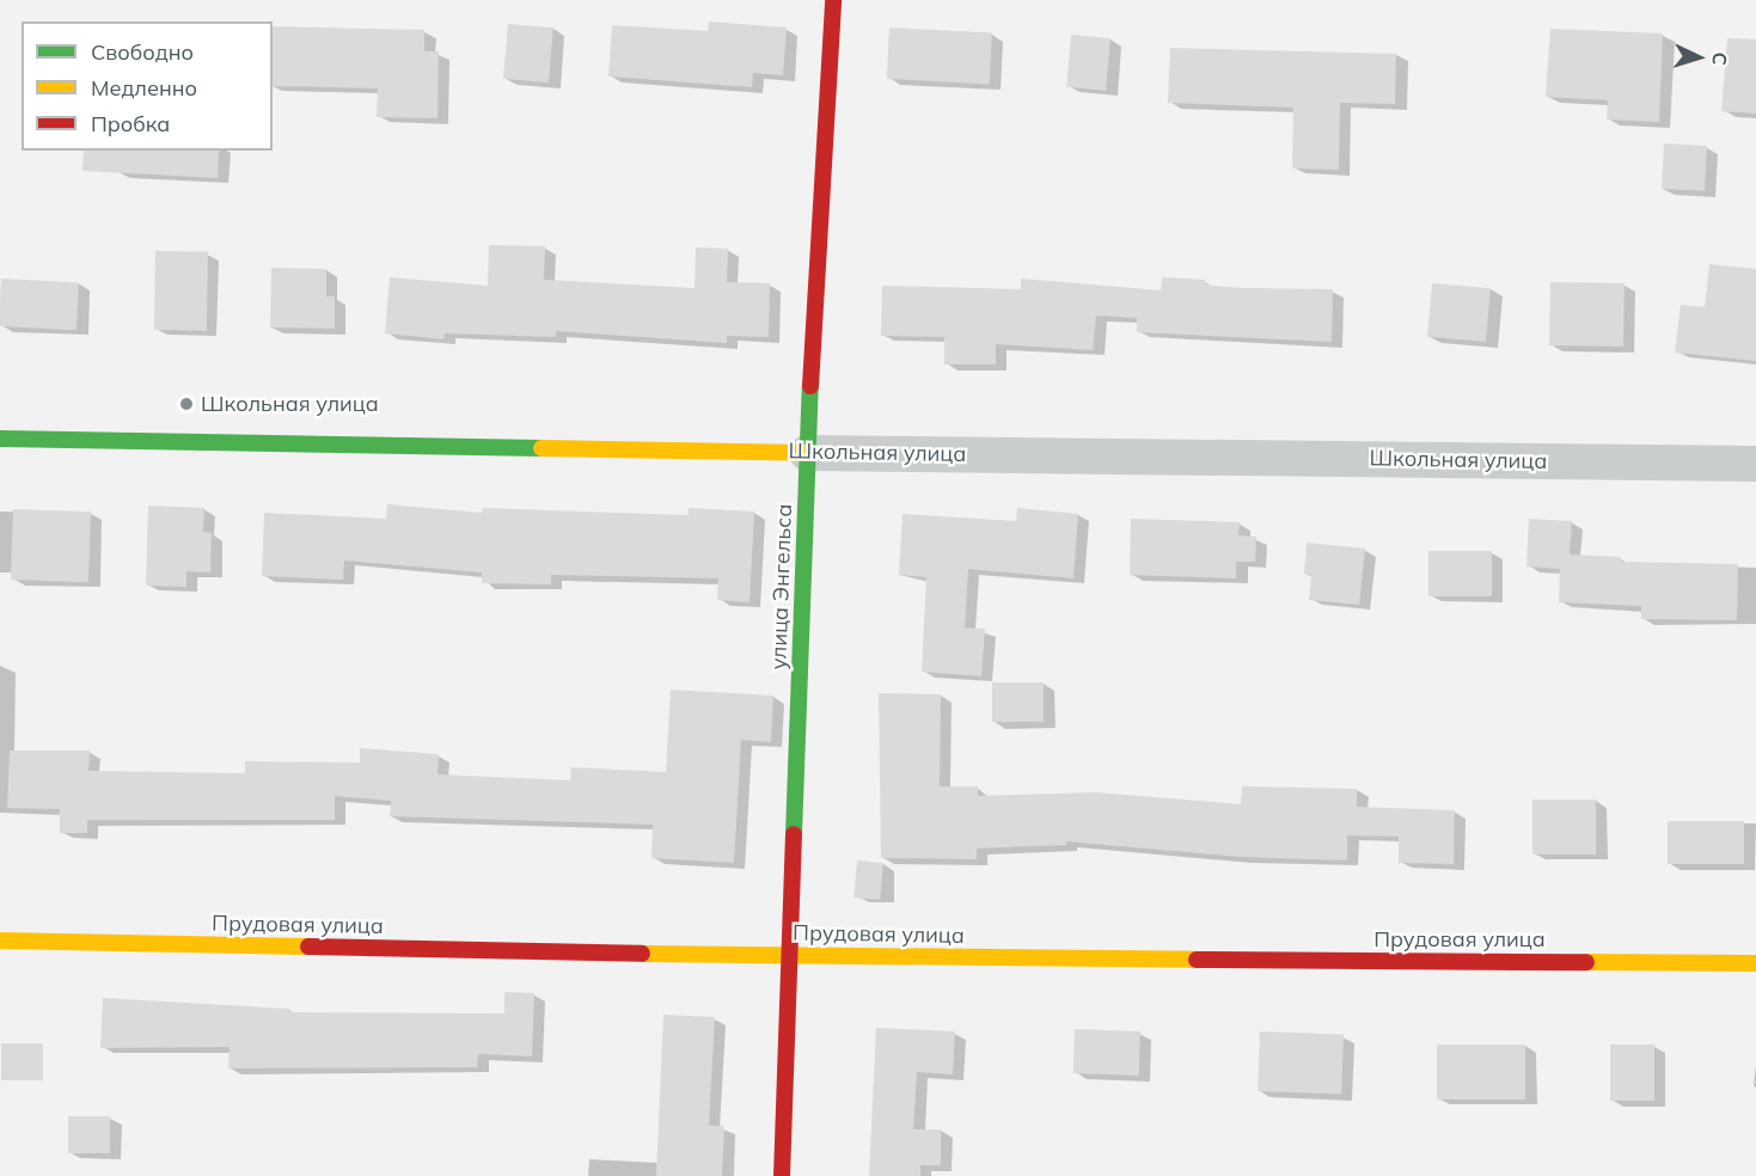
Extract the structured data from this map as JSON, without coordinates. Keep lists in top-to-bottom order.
{
  "streets": {
    "street": ["Школьная улица", "улица Энгельса", "Прудовая улица"]
  },
  "crossings": [
    ["Школьная улица", "улица Энгельса"],
    ["улица Энгельса", "Прудовая улица"]
  ],
  "places": ["Школьная улица"],
  "legend": ["Свободно", "Медленно", "Пробка"],
  "north": "right"
}
